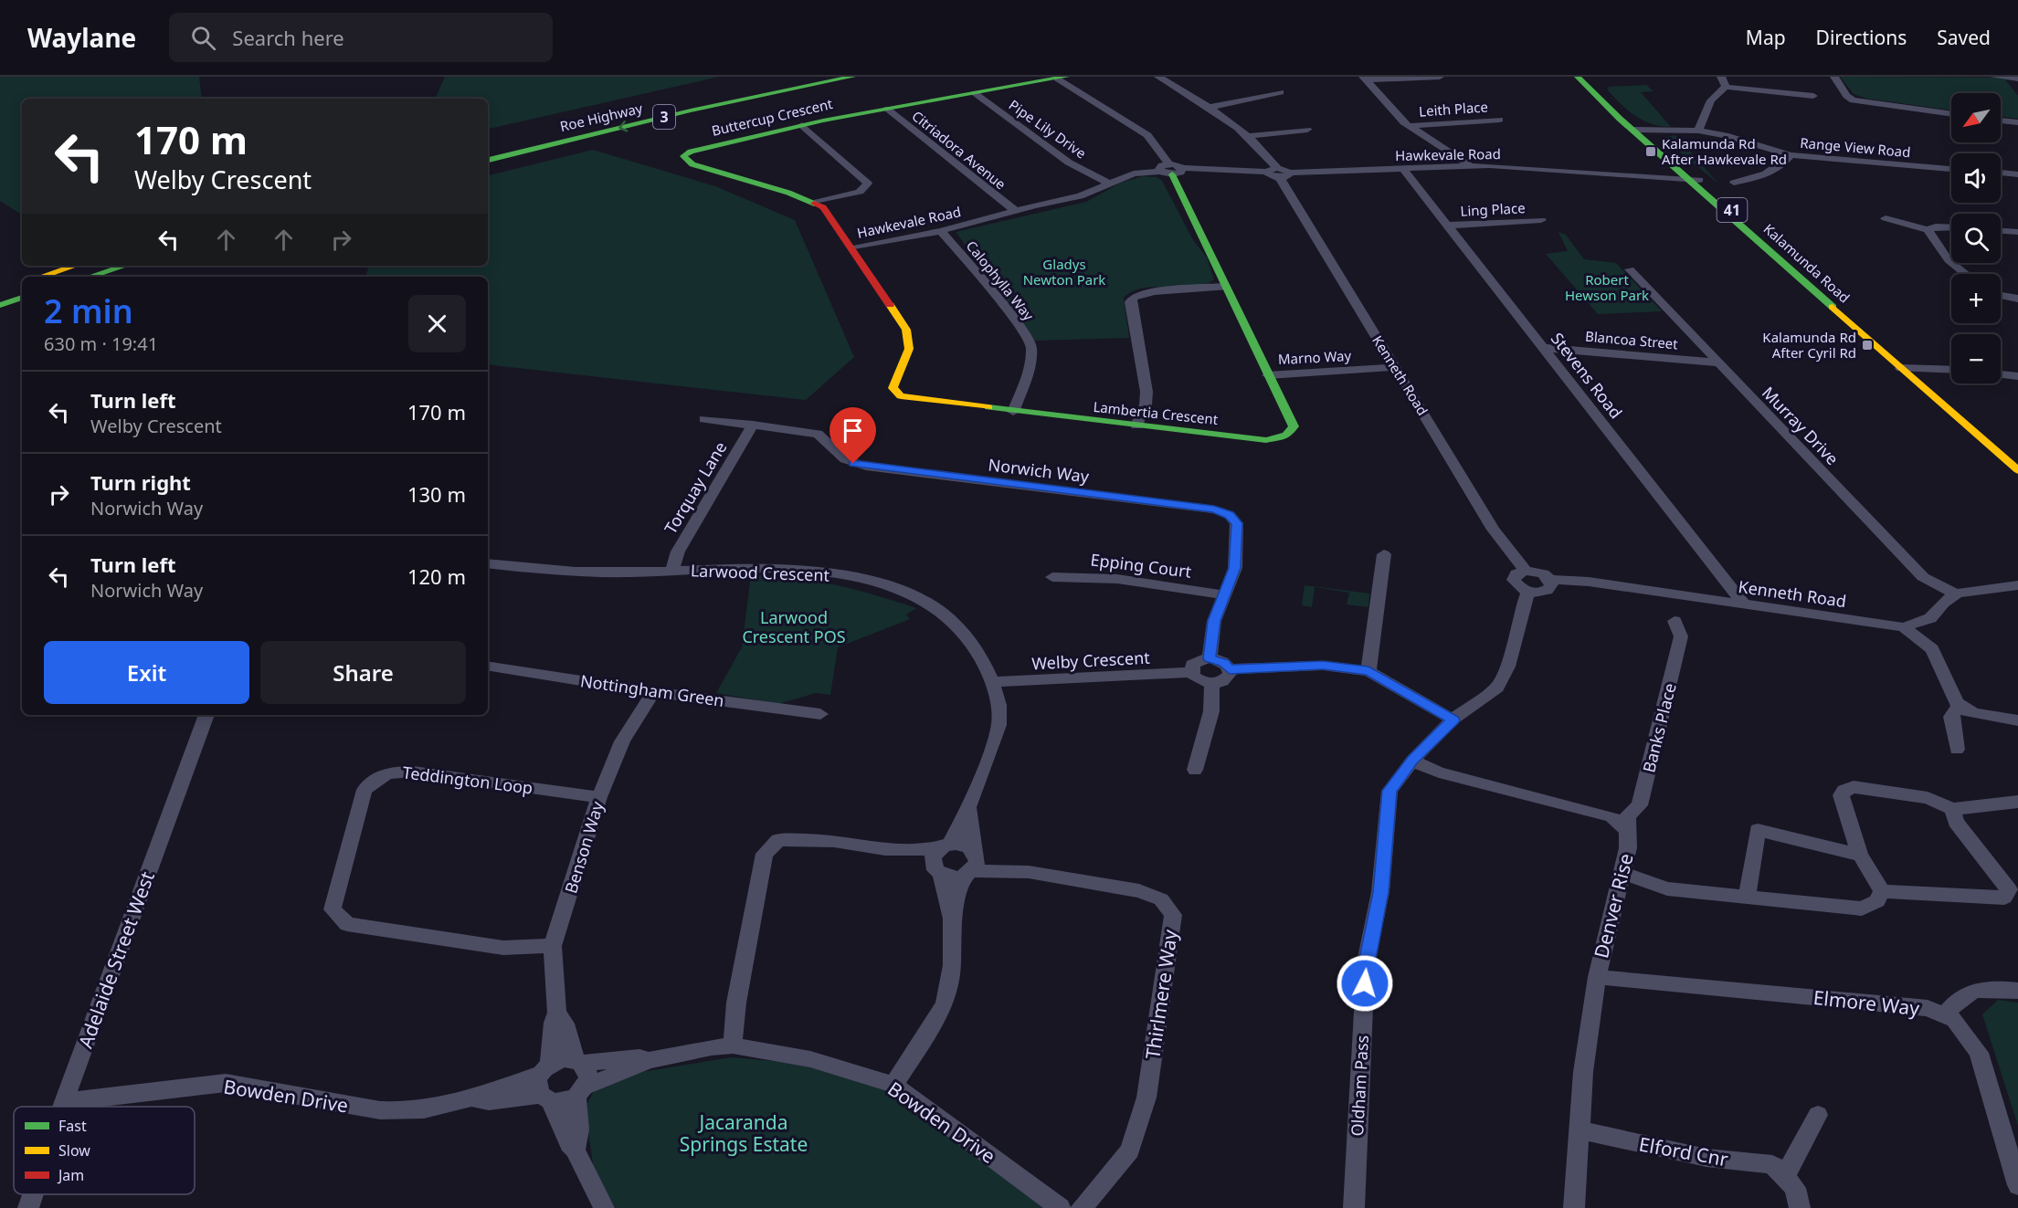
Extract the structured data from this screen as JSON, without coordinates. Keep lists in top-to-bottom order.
{
  "streets": {
    "main road": [
      "Roe Highway",
      "3",
      "Buttercup Crescent",
      "41",
      "Kalamunda Road",
      "Lambertia Crescent"
    ],
    "street": [
      "Leith Place",
      "Pipe Lily Drive",
      "Range View Road",
      "Citriadora Avenue",
      "Hawkevale Road",
      "Ling Place",
      "Calophylla Way",
      "Blancoa Street",
      "Marno Way",
      "Kenneth Road",
      "Stevens Road",
      "Murray Drive",
      "Norwich Way",
      "Torquay Lane",
      "Epping Court",
      "Larwood Crescent",
      "Welby Crescent",
      "Nottingham Green",
      "Banks Place",
      "Teddington Loop",
      "Benson Way",
      "Denver Rise",
      "Adelaide Street West",
      "Thirlmere Way",
      "Elmore Way",
      "Oldham Pass",
      "Bowden Drive",
      "Elford Cnr"
    ]
  },
  "crossings": [
    ["Buttercup Crescent", "Pipe Lily Drive"],
    ["Buttercup Crescent", "Citriadora Avenue"],
    ["Buttercup Crescent", "Hawkevale Road"],
    ["Buttercup Crescent", "Lambertia Crescent"],
    ["Pipe Lily Drive", "Hawkevale Road"],
    ["Range View Road", "Kalamunda Road"],
    ["Citriadora Avenue", "Hawkevale Road"],
    ["Hawkevale Road", "Kalamunda Road"],
    ["Hawkevale Road", "Calophylla Way"],
    ["Hawkevale Road", "Kenneth Road"],
    ["Hawkevale Road", "Stevens Road"],
    ["Hawkevale Road", "Lambertia Crescent"],
    ["Ling Place", "Stevens Road"],
    ["Calophylla Way", "Lambertia Crescent"],
    ["Blancoa Street", "Stevens Road"],
    ["Blancoa Street", "Murray Drive"],
    ["Marno Way", "Kenneth Road"],
    ["Marno Way", "Lambertia Crescent"],
    ["Kenneth Road", "Stevens Road"],
    ["Kenneth Road", "Murray Drive"],
    ["Norwich Way", "Torquay Lane"],
    ["Norwich Way", "Epping Court"],
    ["Norwich Way", "Welby Crescent"],
    ["Torquay Lane", "Larwood Crescent"],
    ["Larwood Crescent", "Welby Crescent"],
    ["Nottingham Green", "Benson Way"],
    ["Banks Place", "Denver Rise"],
    ["Teddington Loop", "Benson Way"],
    ["Benson Way", "Bowden Drive"],
    ["Denver Rise", "Elmore Way"],
    ["Denver Rise", "Oldham Pass"],
    ["Denver Rise", "Elford Cnr"],
    ["Adelaide Street West", "Bowden Drive"]
  ],
  "parks": [
    "Gladys Newton Park",
    "Robert Hewson Park",
    "Larwood Crescent POS",
    "Jacaranda Springs Estate"
  ],
  "places": {
    "transit": ["Kalamunda Rd After Hawkevale Rd", "Kalamunda Rd After Cyril Rd"]
  },
  "legend": ["Fast", "Slow", "Jam"],
  "north": "bottom left",
  "page": {
    "header": "Waylane",
    "search": "Search here",
    "nav": ["Map", "Directions", "Saved"],
    "map_buttons": ["+", "−"],
    "turn": ["170 m", "Welby Crescent"],
    "heading": ["2 min", "630 m · 19:41"],
    "list": [
      {
        "name": "Turn left",
        "note": "Welby Crescent",
        "value": "170 m"
      },
      {
        "name": "Turn right",
        "note": "Norwich Way",
        "value": "130 m"
      },
      {
        "name": "Turn left",
        "note": "Norwich Way",
        "value": "120 m"
      }
    ],
    "buttons": ["Exit", "Share"]
  }
}
